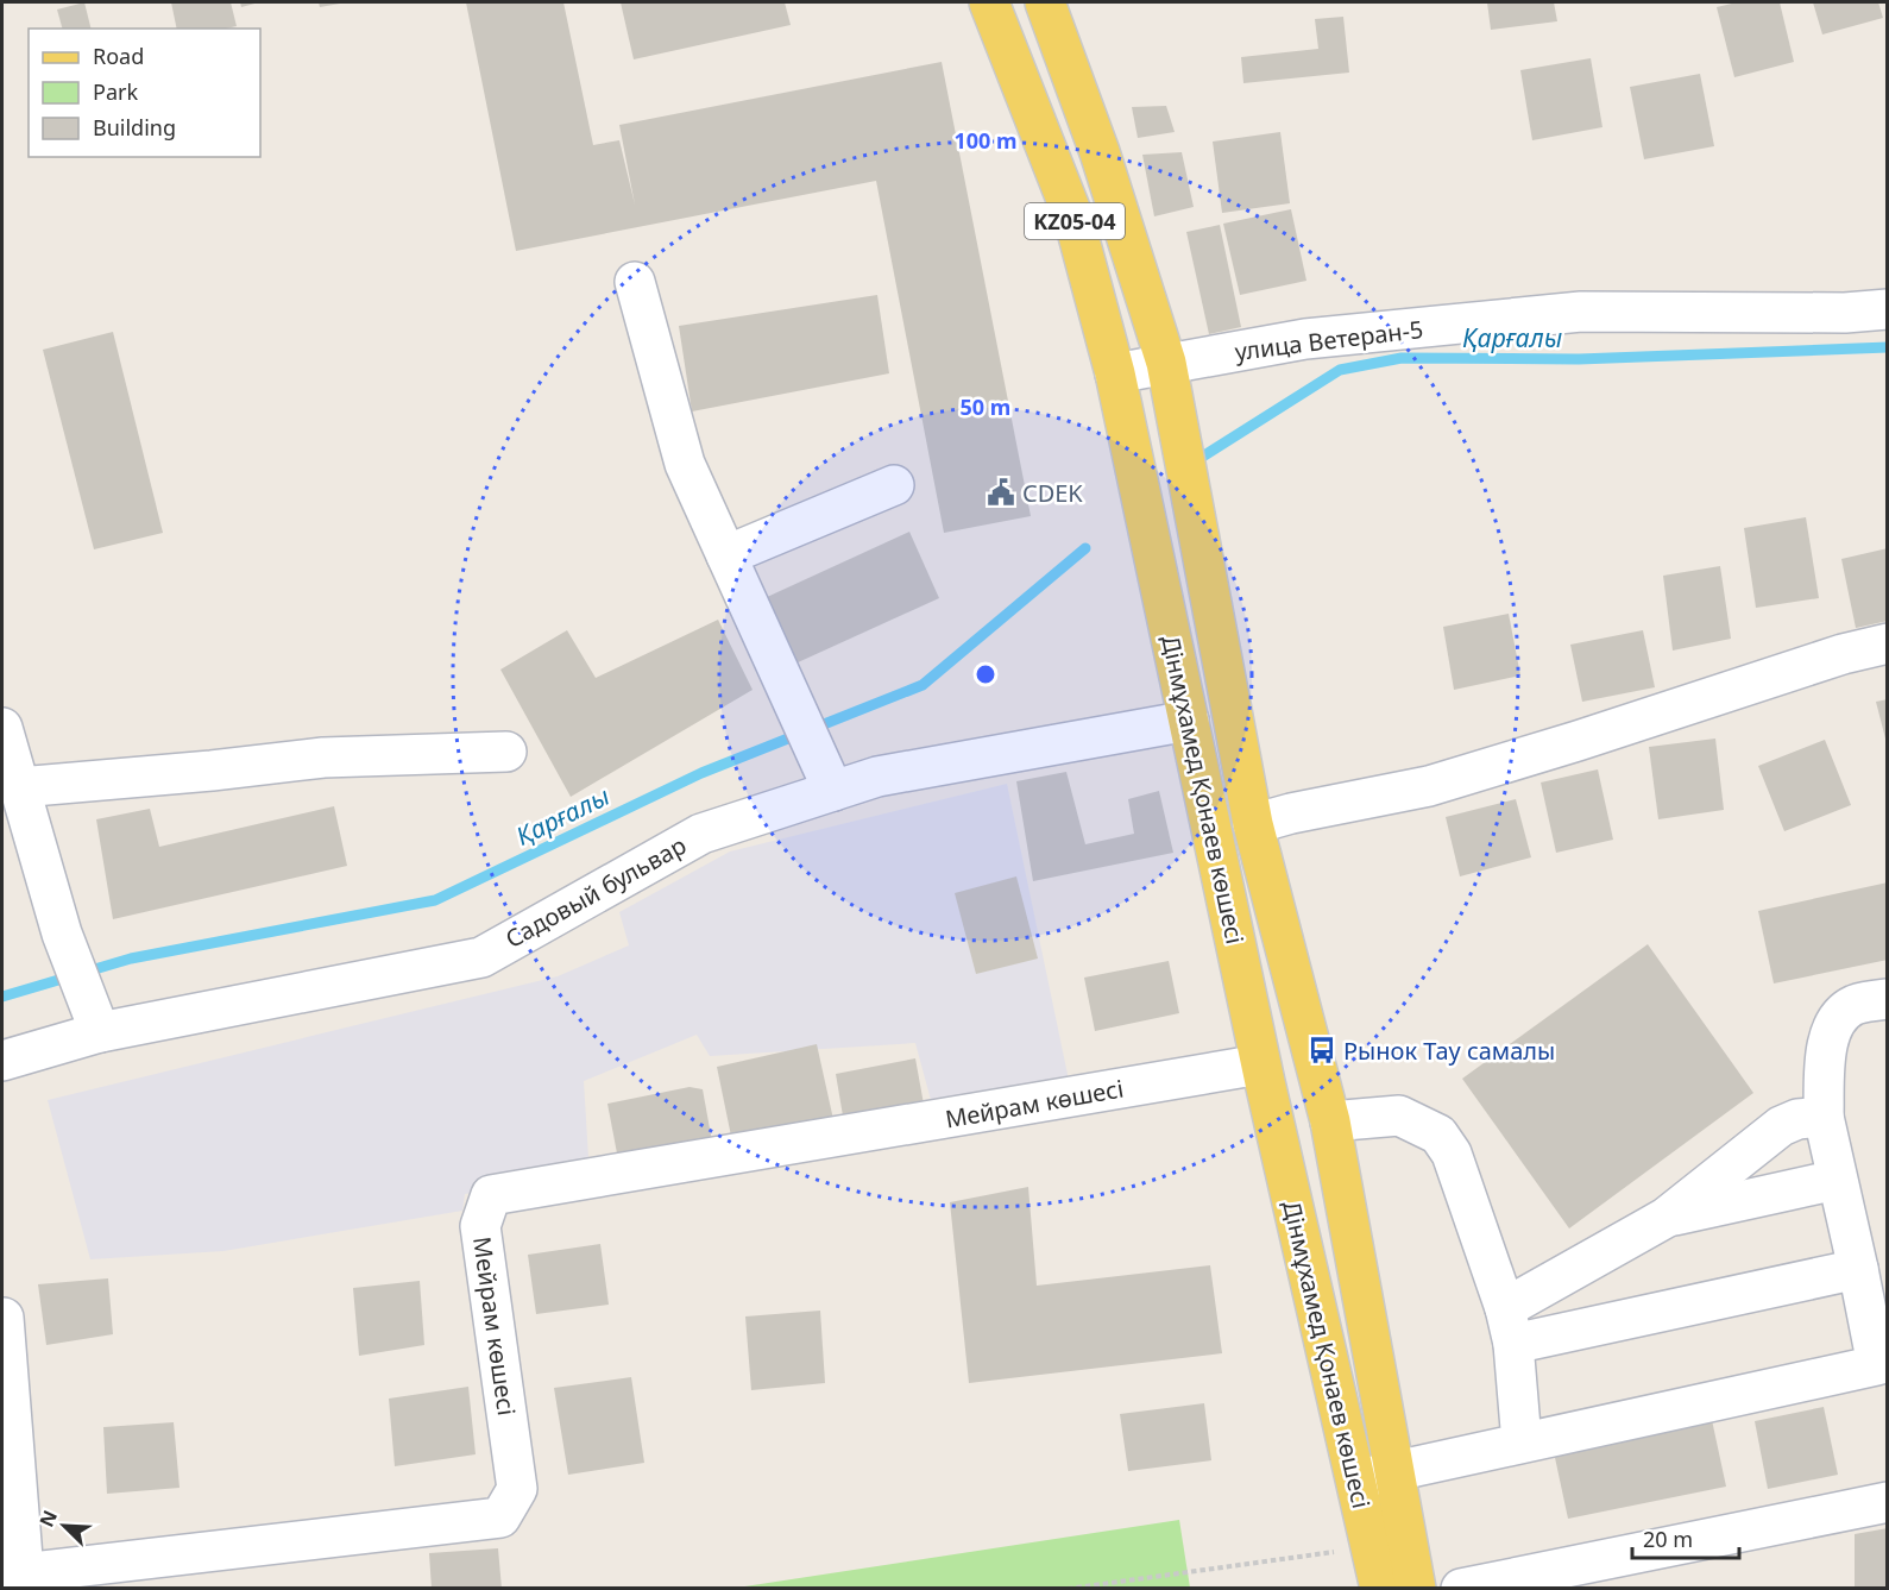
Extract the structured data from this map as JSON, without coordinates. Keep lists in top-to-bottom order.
{
  "streets": {
    "main road": ["KZ05-04", "Дінмұхамед Қонаев көшесі"],
    "street": ["улица Ветеран-5", "Садовый бульвар", "Мейрам көшесі"]
  },
  "crossings": [
    ["улица Ветеран-5", "Дінмұхамед Қонаев көшесі"],
    ["Дінмұхамед Қонаев көшесі", "Садовый бульвар"],
    ["Дінмұхамед Қонаев көшесі", "Мейрам көшесі"]
  ],
  "water": ["Қарғалы"],
  "places": {
    "public building": ["CDEK"],
    "bus stop": ["Рынок Тау самалы"]
  },
  "legend": ["Road", "Park", "Building"],
  "scale_bar": "20 m",
  "north": "top left",
  "rings": ["100 m", "50 m"]
}
